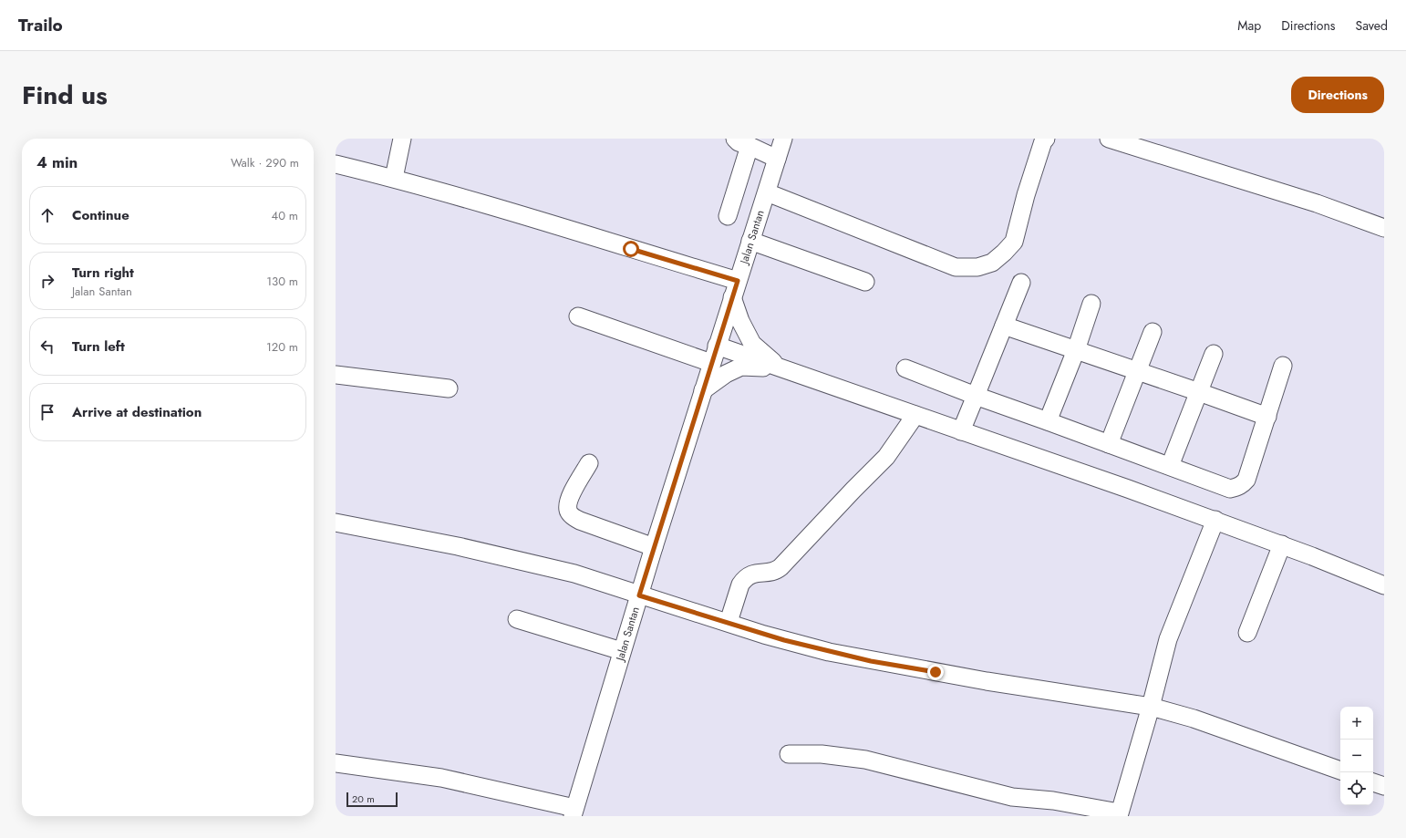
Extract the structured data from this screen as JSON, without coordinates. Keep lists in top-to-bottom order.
{
  "streets": {
    "street": ["Jalan Santan"]
  },
  "scale_bar": "20 m",
  "page": {
    "header": "Trailo",
    "nav": ["Map", "Directions", "Saved"],
    "title": "Find us",
    "buttons": "Directions",
    "heading": ["4 min", "Walk · 290 m"],
    "list": [
      ["Continue", "40 m"],
      ["Turn right", "Jalan Santan", "130 m"],
      ["Turn left", "120 m"],
      "Arrive at destination"
    ],
    "map_buttons": ["+", "−"],
    "scale": "20 m"
  }
}
